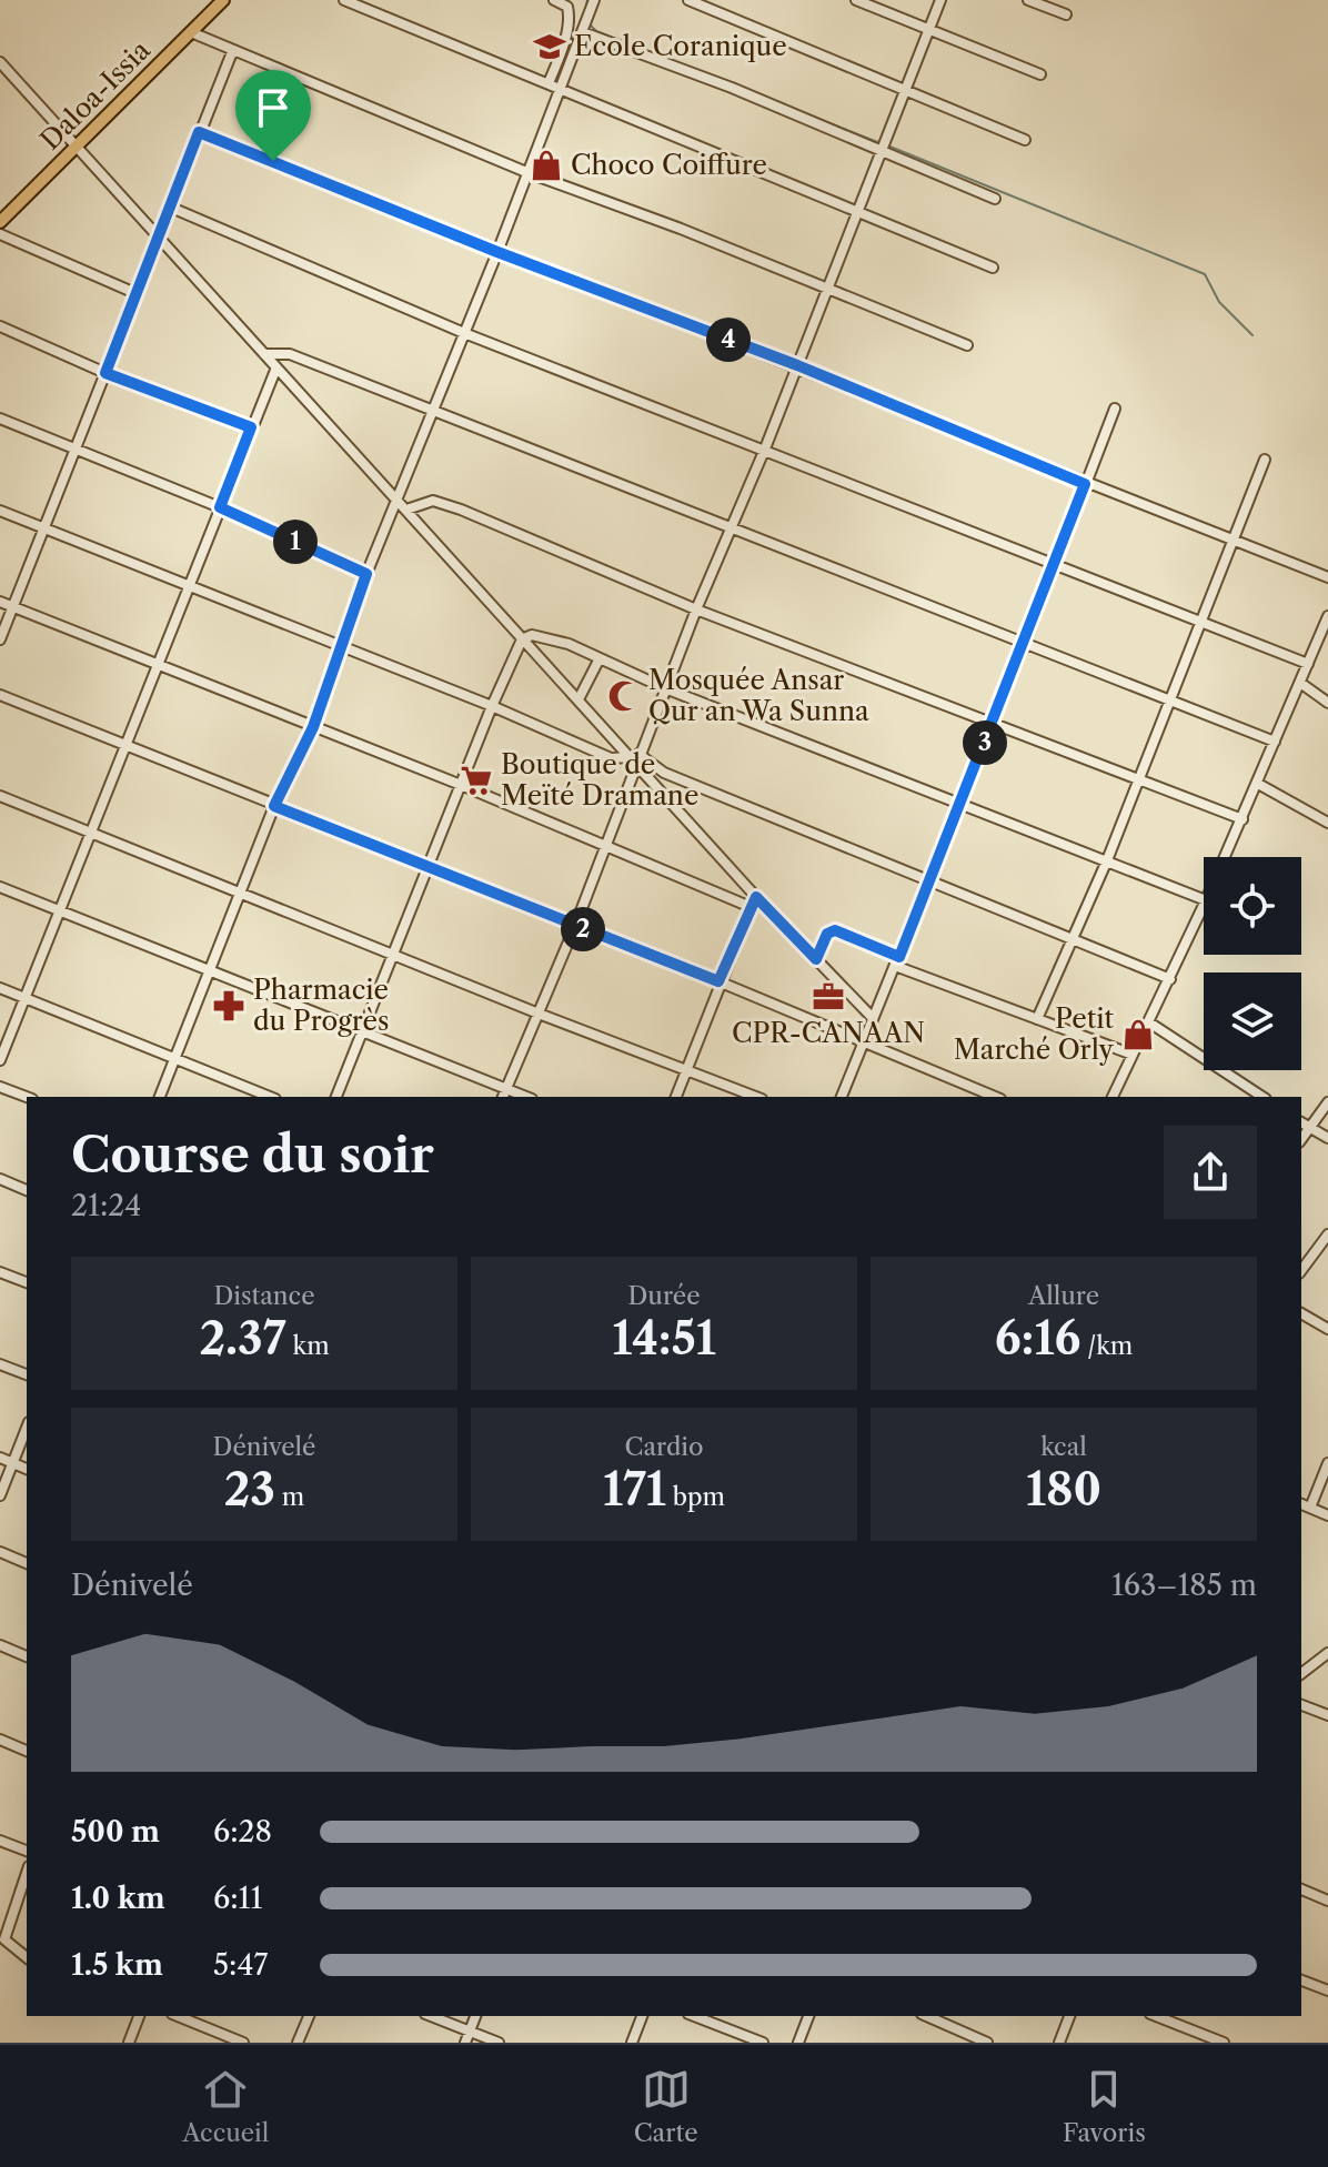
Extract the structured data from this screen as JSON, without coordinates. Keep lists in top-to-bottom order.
{
  "streets": {
    "main road": ["Daloa-Issia"]
  },
  "places": {
    "school or university": ["Ecole Coranique"],
    "shop": ["Choco Coiffure", "Petit Marché Orly"],
    "mosque": ["Mosquée Ansar Qur an Wa Sunna"],
    "supermarket": ["Boutique de Meïté Dramane"],
    "office": ["CPR-CANAAN"],
    "pharmacy": ["Pharmacie du Progrès"]
  },
  "page": {
    "pins": [
      "4",
      "1",
      "3",
      "2"
    ],
    "heading": ["Course du soir", "21:24"],
    "stats": [
      ["Distance", "2.37 km"],
      ["Durée", "14:51"],
      ["Allure", "6:16 /km"],
      ["Dénivelé", "23 m"],
      ["Cardio", "171 bpm"],
      ["kcal", "180"]
    ],
    "chart": ["Dénivelé", "163–185 m"],
    "list": [
      {
        "name": "500 m",
        "note": "6:28"
      },
      {
        "name": "1.0 km",
        "note": "6:11"
      },
      {
        "name": "1.5 km",
        "note": "5:47"
      }
    ],
    "tabs": ["Accueil", "Carte", "Favoris"]
  }
}
